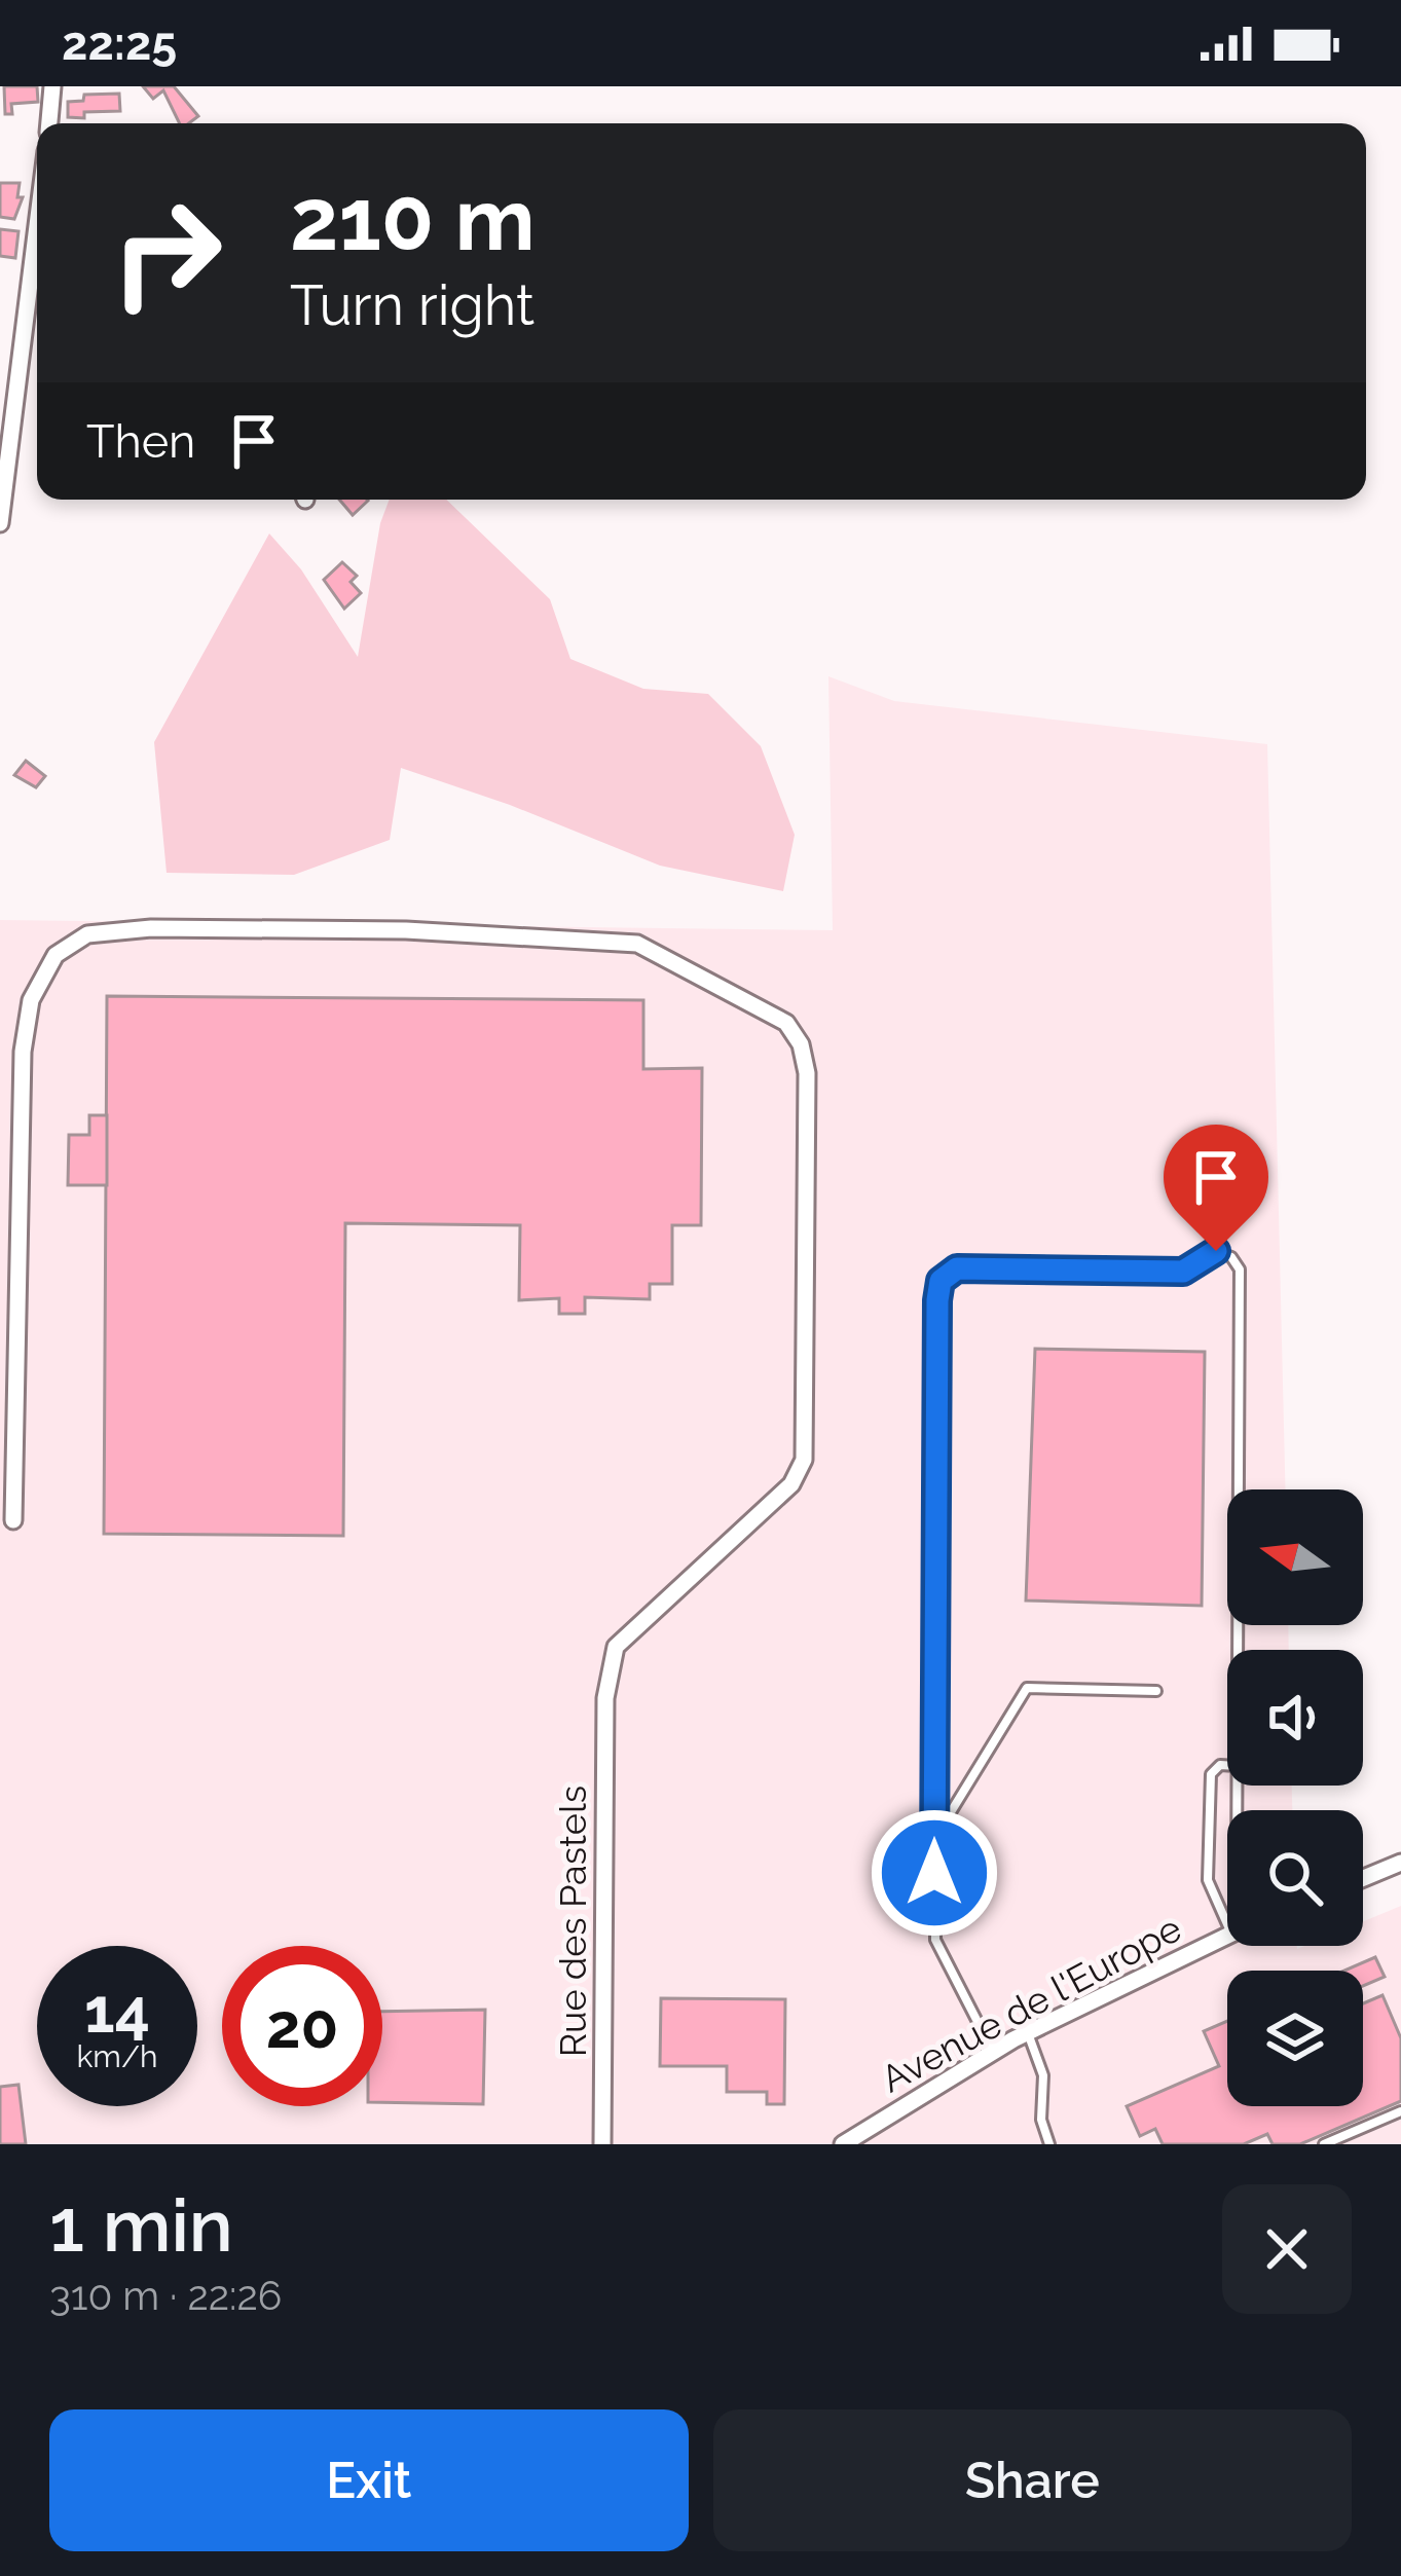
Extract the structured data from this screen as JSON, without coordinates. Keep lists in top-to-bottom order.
{
  "streets": {
    "street": ["Rue des Pastels", "Avenue de l'Europe"]
  },
  "north": "left",
  "page": {
    "status": "22:25",
    "turn": ["210 m", "Turn right"],
    "then": "Then",
    "speed": "14 km/h",
    "limit": "20",
    "heading": ["1 min", "310 m · 22:26"],
    "buttons": ["Exit", "Share"]
  }
}
